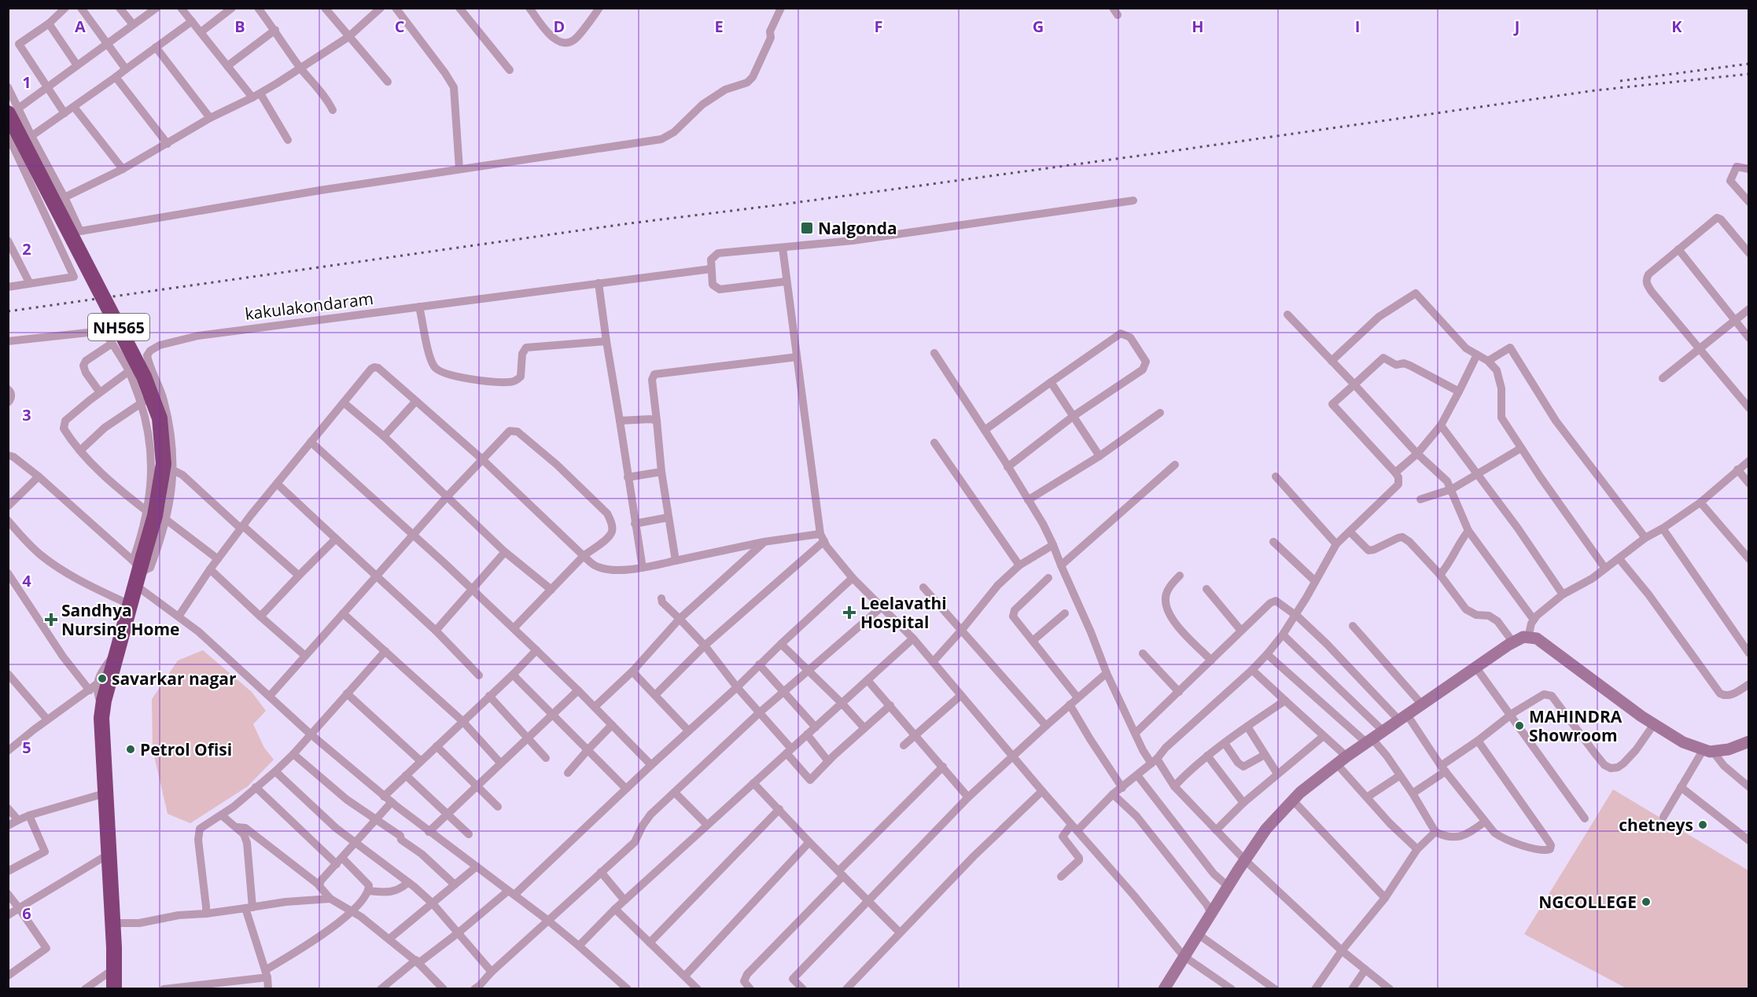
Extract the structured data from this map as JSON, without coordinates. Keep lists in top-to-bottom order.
{
  "streets": {
    "highway": ["NH565"],
    "street": ["kakulakondaram"]
  },
  "crossings": [
    ["kakulakondaram", "NH565"]
  ],
  "places": {
    "transit": ["Nalgonda"],
    "health": ["Leelavathi Hospital", "Sandhya Nursing Home"],
    "other": [
      "savarkar nagar",
      "MAHINDRA Showroom",
      "Petrol Ofisi",
      "chetneys",
      "NGCOLLEGE"
    ]
  },
  "grid": {
    "columns": [
      "A",
      "B",
      "C",
      "D",
      "E",
      "F",
      "G",
      "H",
      "I",
      "J",
      "K"
    ],
    "rows": [
      "1",
      "2",
      "3",
      "4",
      "5",
      "6"
    ]
  }
}
